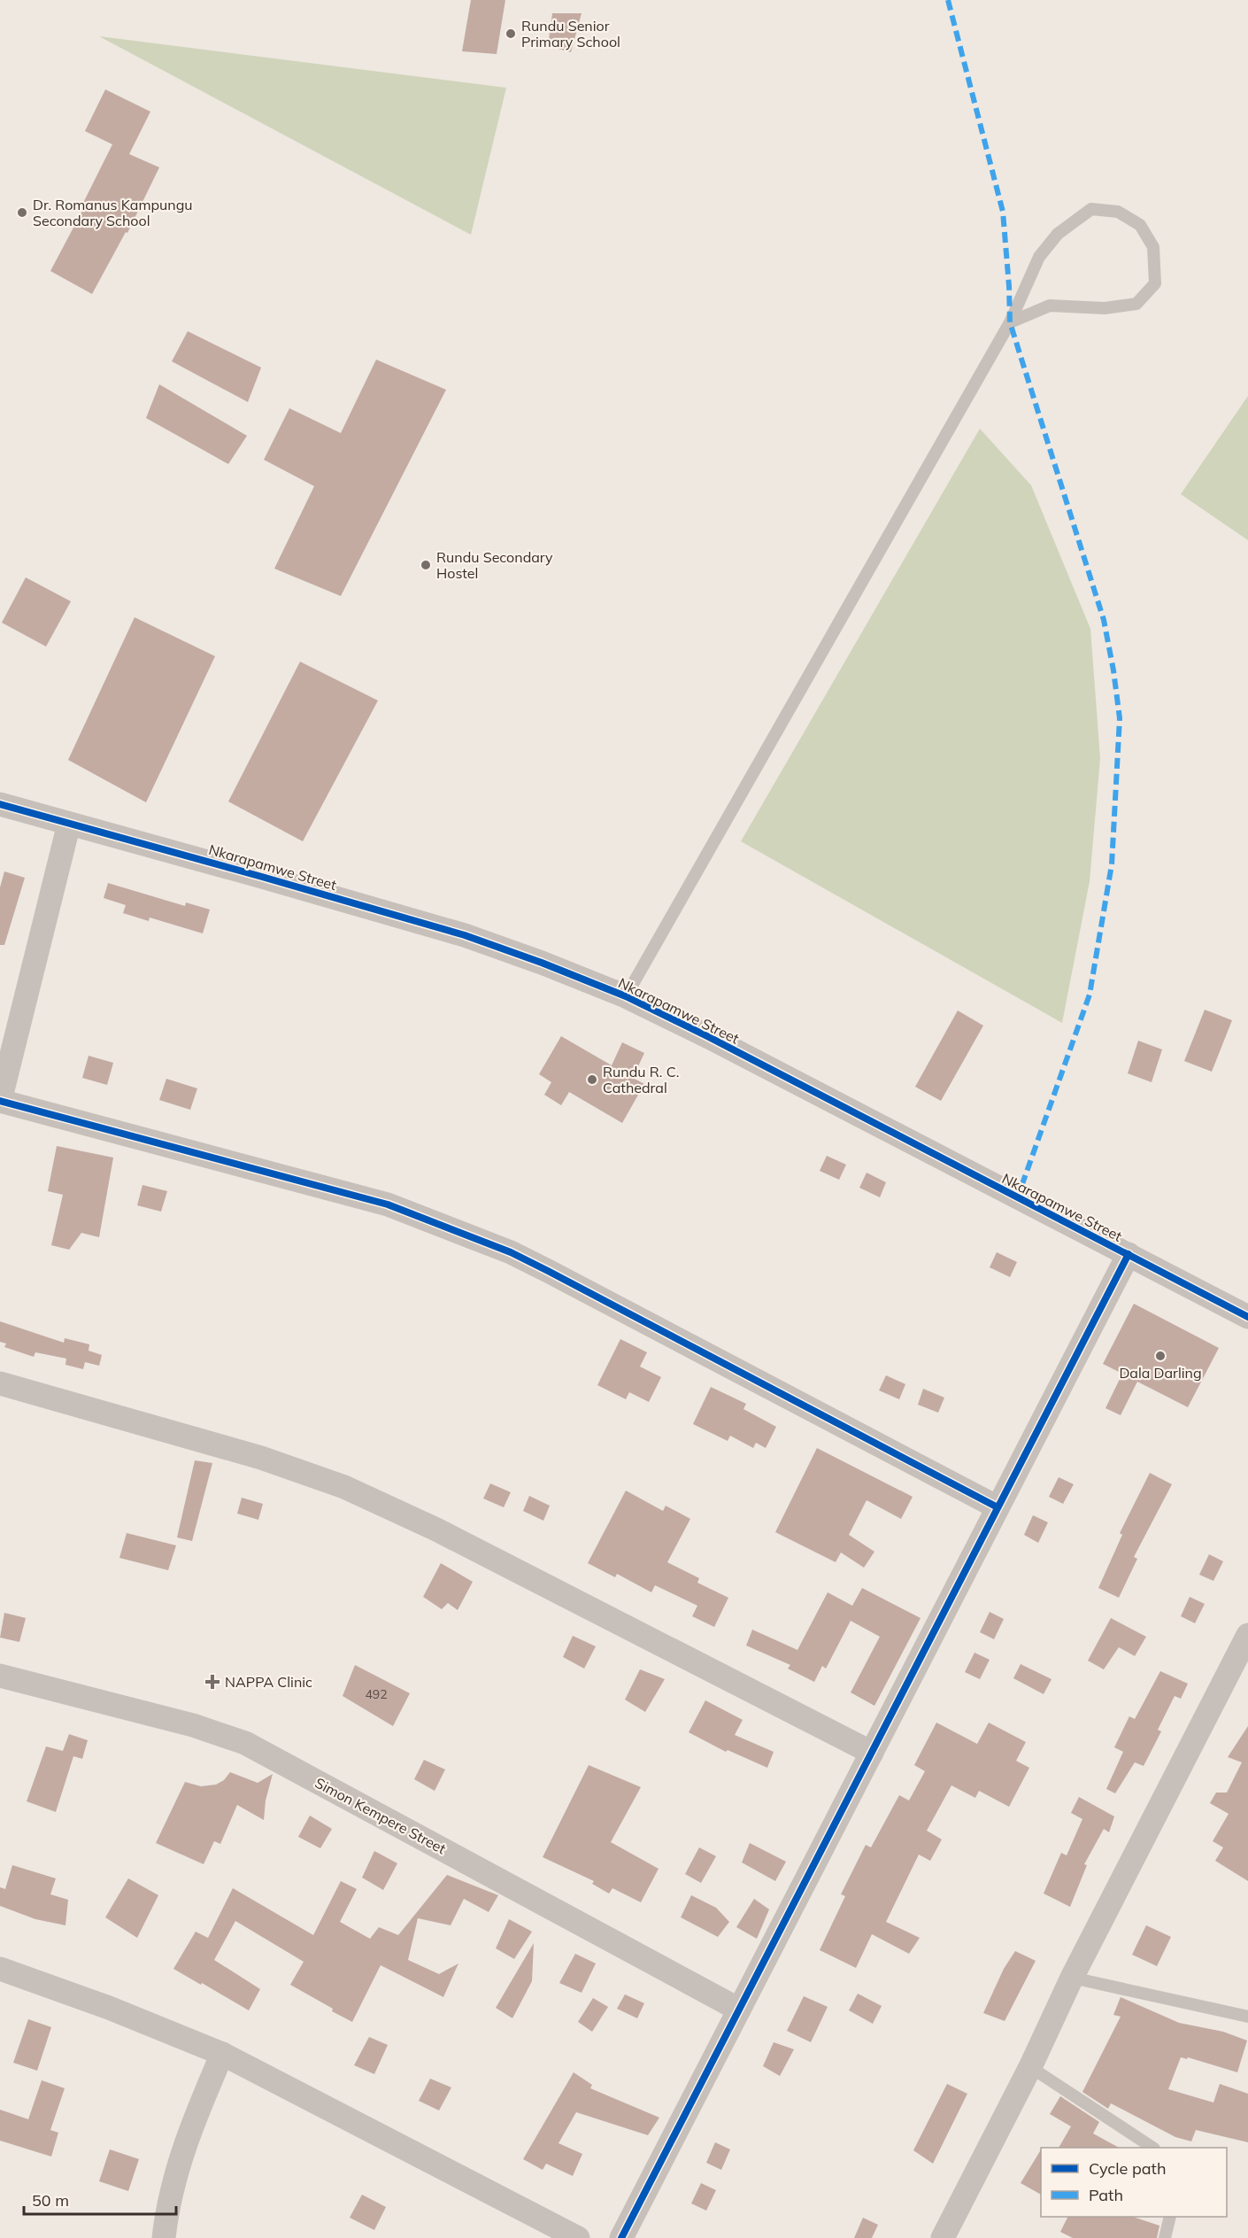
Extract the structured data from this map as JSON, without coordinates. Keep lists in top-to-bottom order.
{
  "streets": {
    "street": ["Nkarapamwe Street", "Simon Kempere Street"]
  },
  "places": {
    "other": [
      "Rundu Senior Primary School",
      "Dr. Romanus Kampungu Secondary School",
      "Rundu Secondary Hostel",
      "Rundu R. C. Cathedral",
      "Dala Darling"
    ],
    "health": ["NAPPA Clinic"]
  },
  "house_numbers": ["492"],
  "legend": ["Cycle path", "Path"],
  "scale_bar": "50 m"
}
